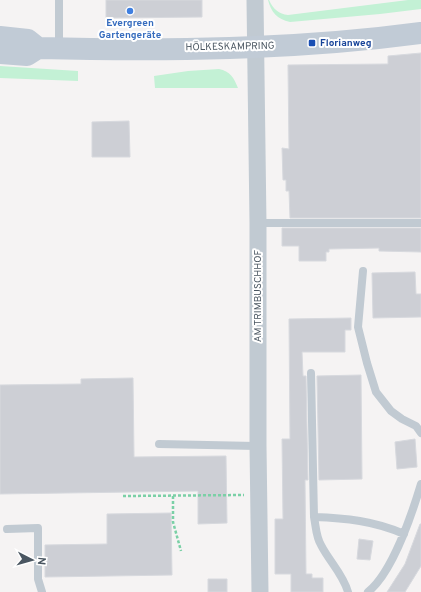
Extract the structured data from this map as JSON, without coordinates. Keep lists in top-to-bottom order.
{
  "streets": {
    "main road": ["HÖLKESKAMPRING"],
    "street": ["AM TRIMBUSCHHOF"]
  },
  "crossings": [
    ["HÖLKESKAMPRING", "AM TRIMBUSCHHOF"]
  ],
  "places": {
    "other": ["Evergreen Gartengeräte"],
    "transit": ["Florianweg"]
  },
  "north": "right"
}
